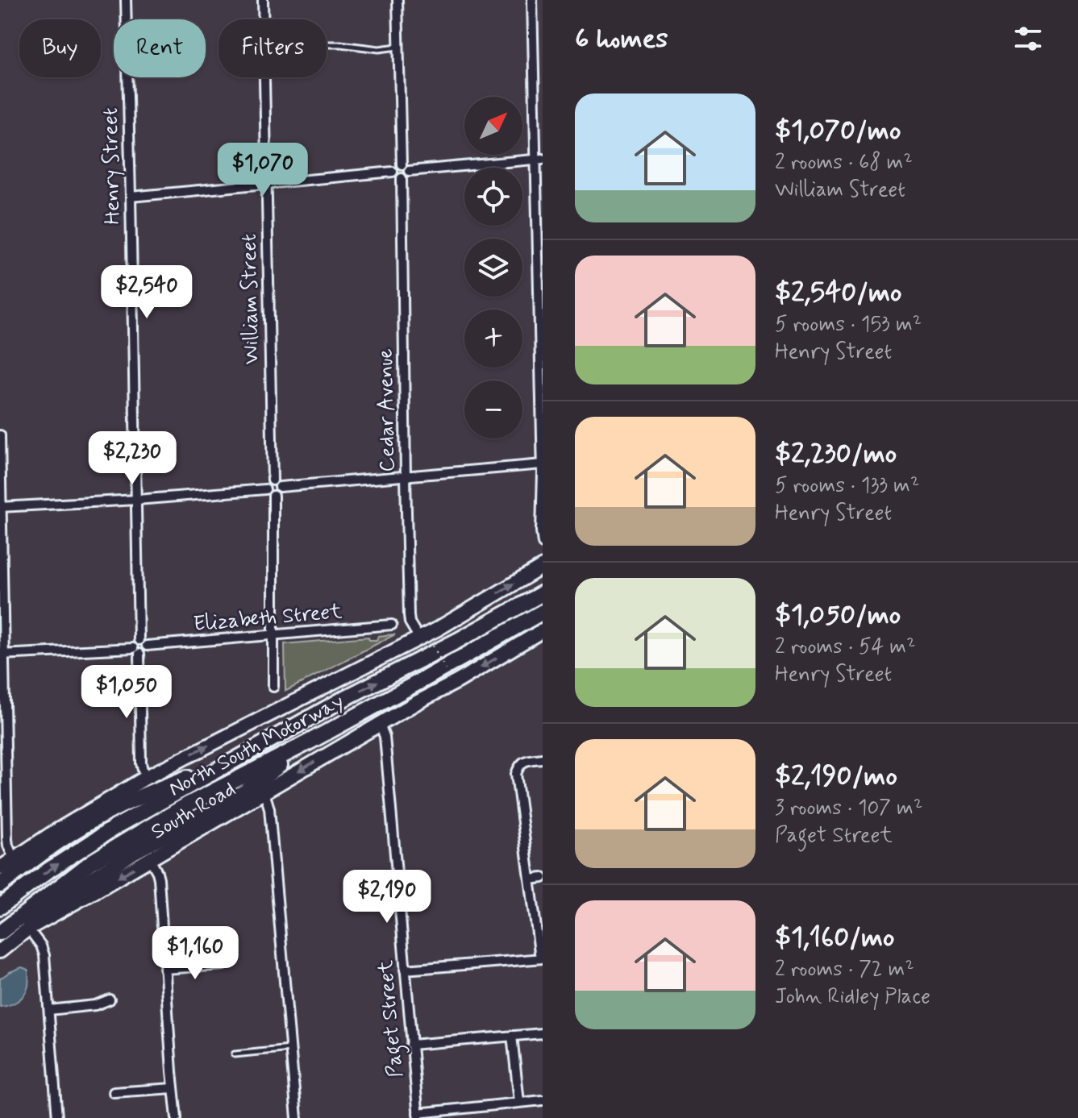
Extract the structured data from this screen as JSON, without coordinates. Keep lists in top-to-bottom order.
{
  "streets": {
    "highway": ["North South Motorway"],
    "main road": ["South Road"],
    "street": [
      "Henry Street",
      "William Street",
      "Cedar Avenue",
      "Elizabeth Street",
      "Paget Street"
    ]
  },
  "crossings": [
    ["Henry Street", "Elizabeth Street"],
    ["South Road", "Paget Street"]
  ],
  "north": "top right",
  "page": {
    "heading": "6 homes",
    "chip": ["Buy", "Rent", "Filters"],
    "list": [
      {
        "name": "$1,070/mo",
        "note": "2 rooms · 68 m² · William Street"
      },
      {
        "name": "$2,540/mo",
        "note": "5 rooms · 153 m² · Henry Street"
      },
      {
        "name": "$2,230/mo",
        "note": "5 rooms · 133 m² · Henry Street"
      },
      {
        "name": "$1,050/mo",
        "note": "2 rooms · 54 m² · Henry Street"
      },
      {
        "name": "$2,190/mo",
        "note": "3 rooms · 107 m² · Paget Street"
      },
      {
        "name": "$1,160/mo",
        "note": "2 rooms · 72 m² · John Ridley Place"
      }
    ],
    "map_buttons": ["+", "−"],
    "price": [
      "$1,070",
      "$2,540",
      "$2,230",
      "$1,050",
      "$2,190",
      "$1,160"
    ]
  }
}
